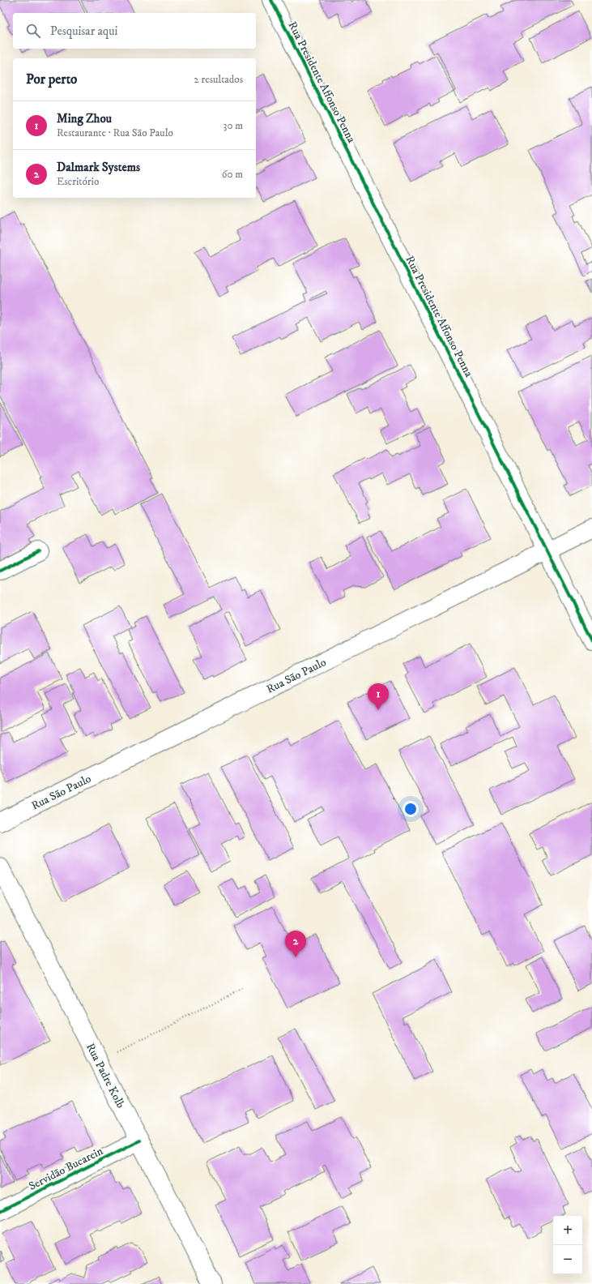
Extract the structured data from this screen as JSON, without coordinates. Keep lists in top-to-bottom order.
{
  "streets": {
    "main road": [
      "Rua Presidente Affonso Penna",
      "Rua São Paulo",
      "Rua Padre Kolb",
      "Servidão Bucarein"
    ]
  },
  "crossings": [
    ["Rua Presidente Affonso Penna", "Rua São Paulo"],
    ["Rua Padre Kolb", "Servidão Bucarein"]
  ],
  "page": {
    "search": "Pesquisar aqui",
    "heading": ["Por perto", "2 resultados"],
    "list": [
      {
        "mark": "1",
        "name": "Ming Zhou",
        "note": "Restaurante · Rua São Paulo",
        "value": "30 m"
      },
      {
        "mark": "2",
        "name": "Dalmark Systems",
        "note": "Escritório",
        "value": "60 m"
      }
    ],
    "pins": ["1", "2"],
    "map_buttons": ["+", "−"]
  }
}
